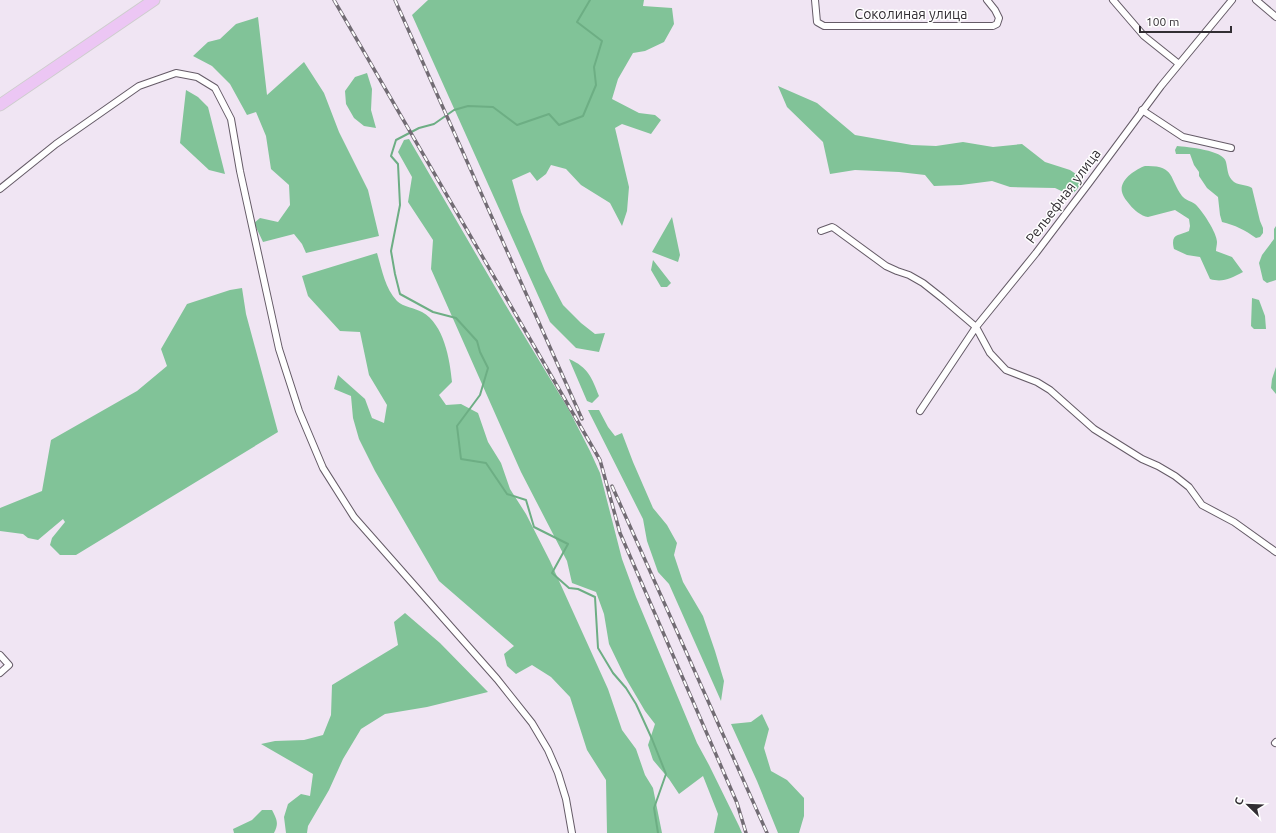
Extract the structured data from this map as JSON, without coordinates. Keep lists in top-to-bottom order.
{
  "streets": {
    "street": ["Соколиная улица", "Рельефная улица"]
  },
  "scale_bar": "100 m",
  "north": "top left"
}
